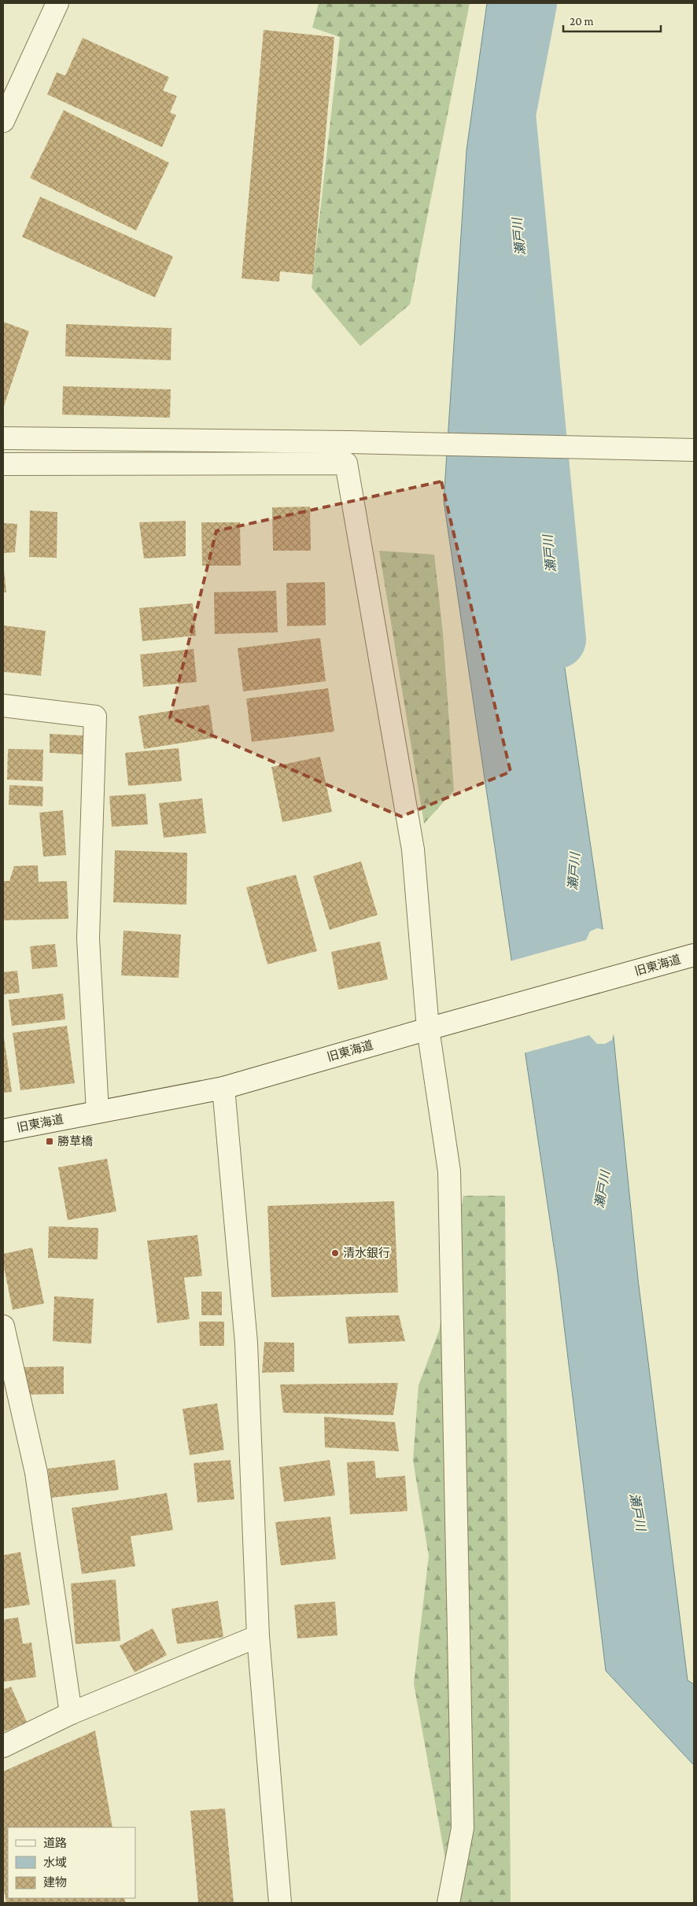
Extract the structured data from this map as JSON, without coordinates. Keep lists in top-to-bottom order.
{
  "streets": {
    "street": ["旧東海道"]
  },
  "water": ["瀬戸川"],
  "places": {
    "transit": ["勝草橋"],
    "other": ["清水銀行"]
  },
  "legend": ["道路", "水域", "建物"],
  "scale_bar": "20 m"
}
